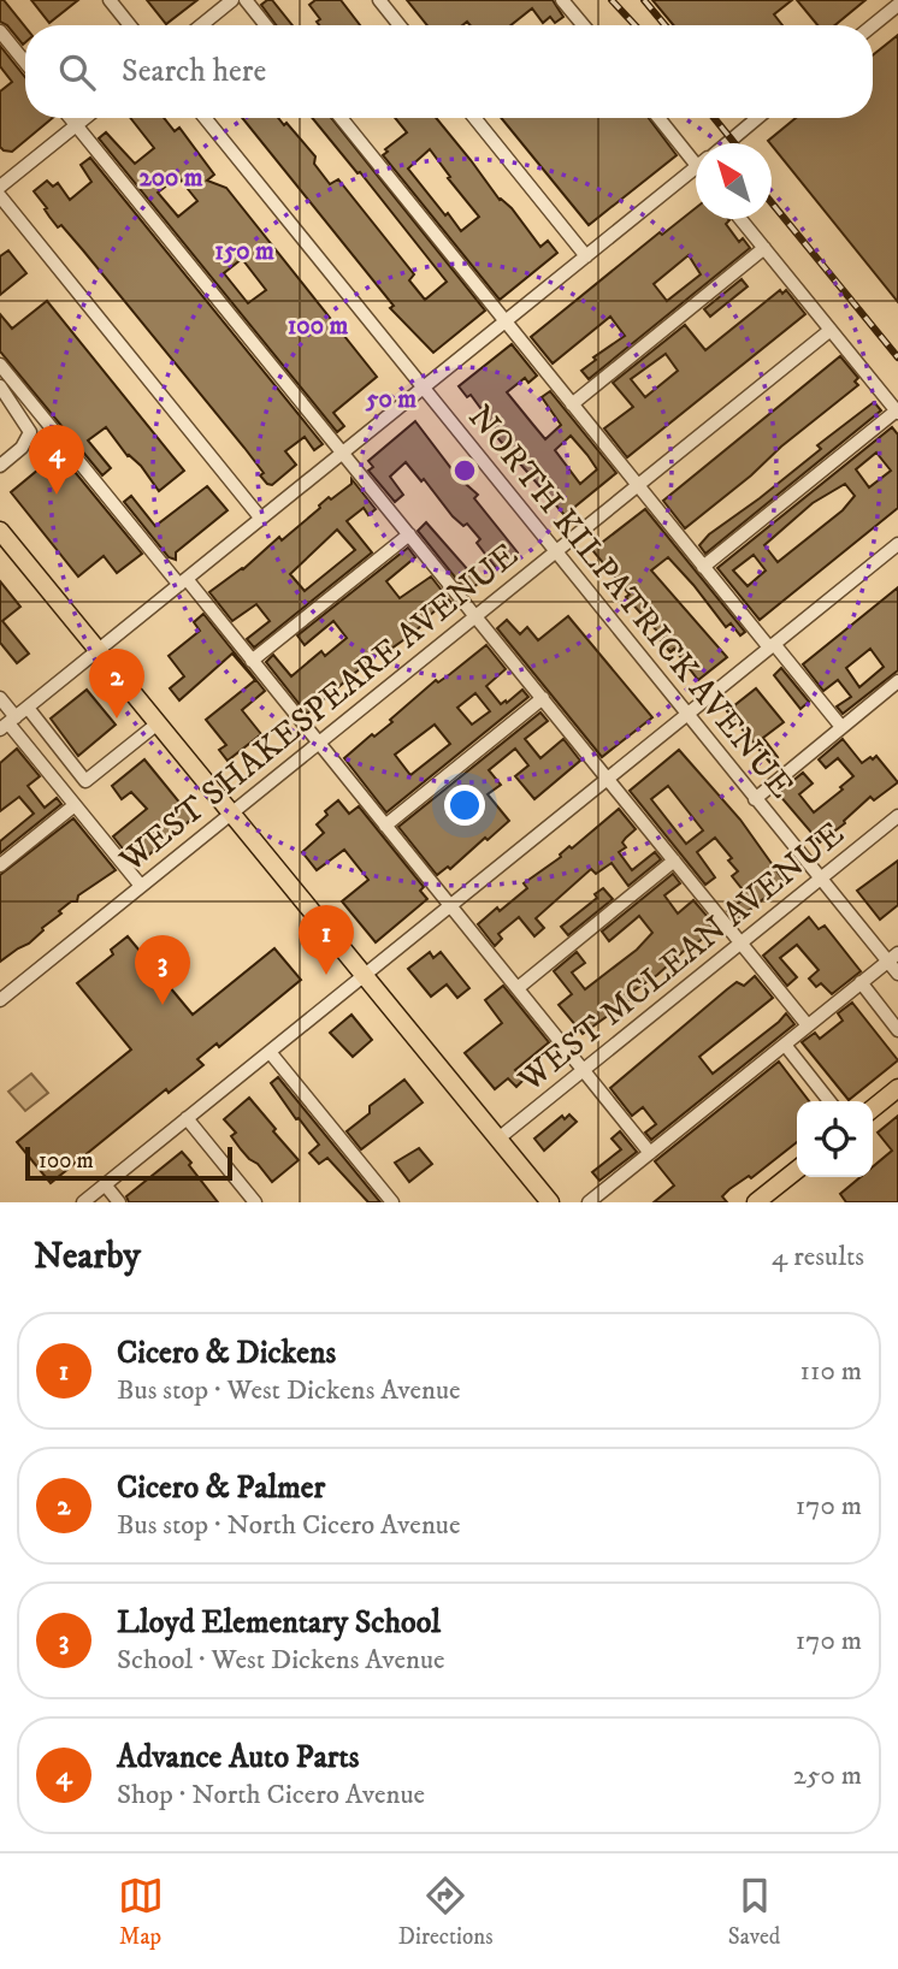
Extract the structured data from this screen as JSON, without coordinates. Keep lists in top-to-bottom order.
{
  "streets": {
    "street": ["NORTH KILPATRICK AVENUE", "WEST SHAKESPEARE AVENUE", "WEST MCLEAN AVENUE"]
  },
  "crossings": [
    ["NORTH KILPATRICK AVENUE", "WEST SHAKESPEARE AVENUE"],
    ["NORTH KILPATRICK AVENUE", "WEST MCLEAN AVENUE"]
  ],
  "scale_bar": "100 m",
  "north": "top left",
  "page": {
    "search": "Search here",
    "pins": [
      "4",
      "2",
      "1",
      "3"
    ],
    "scale": "100 m",
    "heading": ["Nearby", "4 results"],
    "list": [
      {
        "mark": "1",
        "name": "Cicero & Dickens",
        "note": "Bus stop · West Dickens Avenue",
        "value": "110 m"
      },
      {
        "mark": "2",
        "name": "Cicero & Palmer",
        "note": "Bus stop · North Cicero Avenue",
        "value": "170 m"
      },
      {
        "mark": "3",
        "name": "Lloyd Elementary School",
        "note": "School · West Dickens Avenue",
        "value": "170 m"
      },
      {
        "mark": "4",
        "name": "Advance Auto Parts",
        "note": "Shop · North Cicero Avenue",
        "value": "250 m"
      }
    ],
    "nav": ["Map", "Directions", "Saved"]
  },
  "rings": [
    "200 m",
    "150 m",
    "100 m",
    "50 m"
  ]
}
